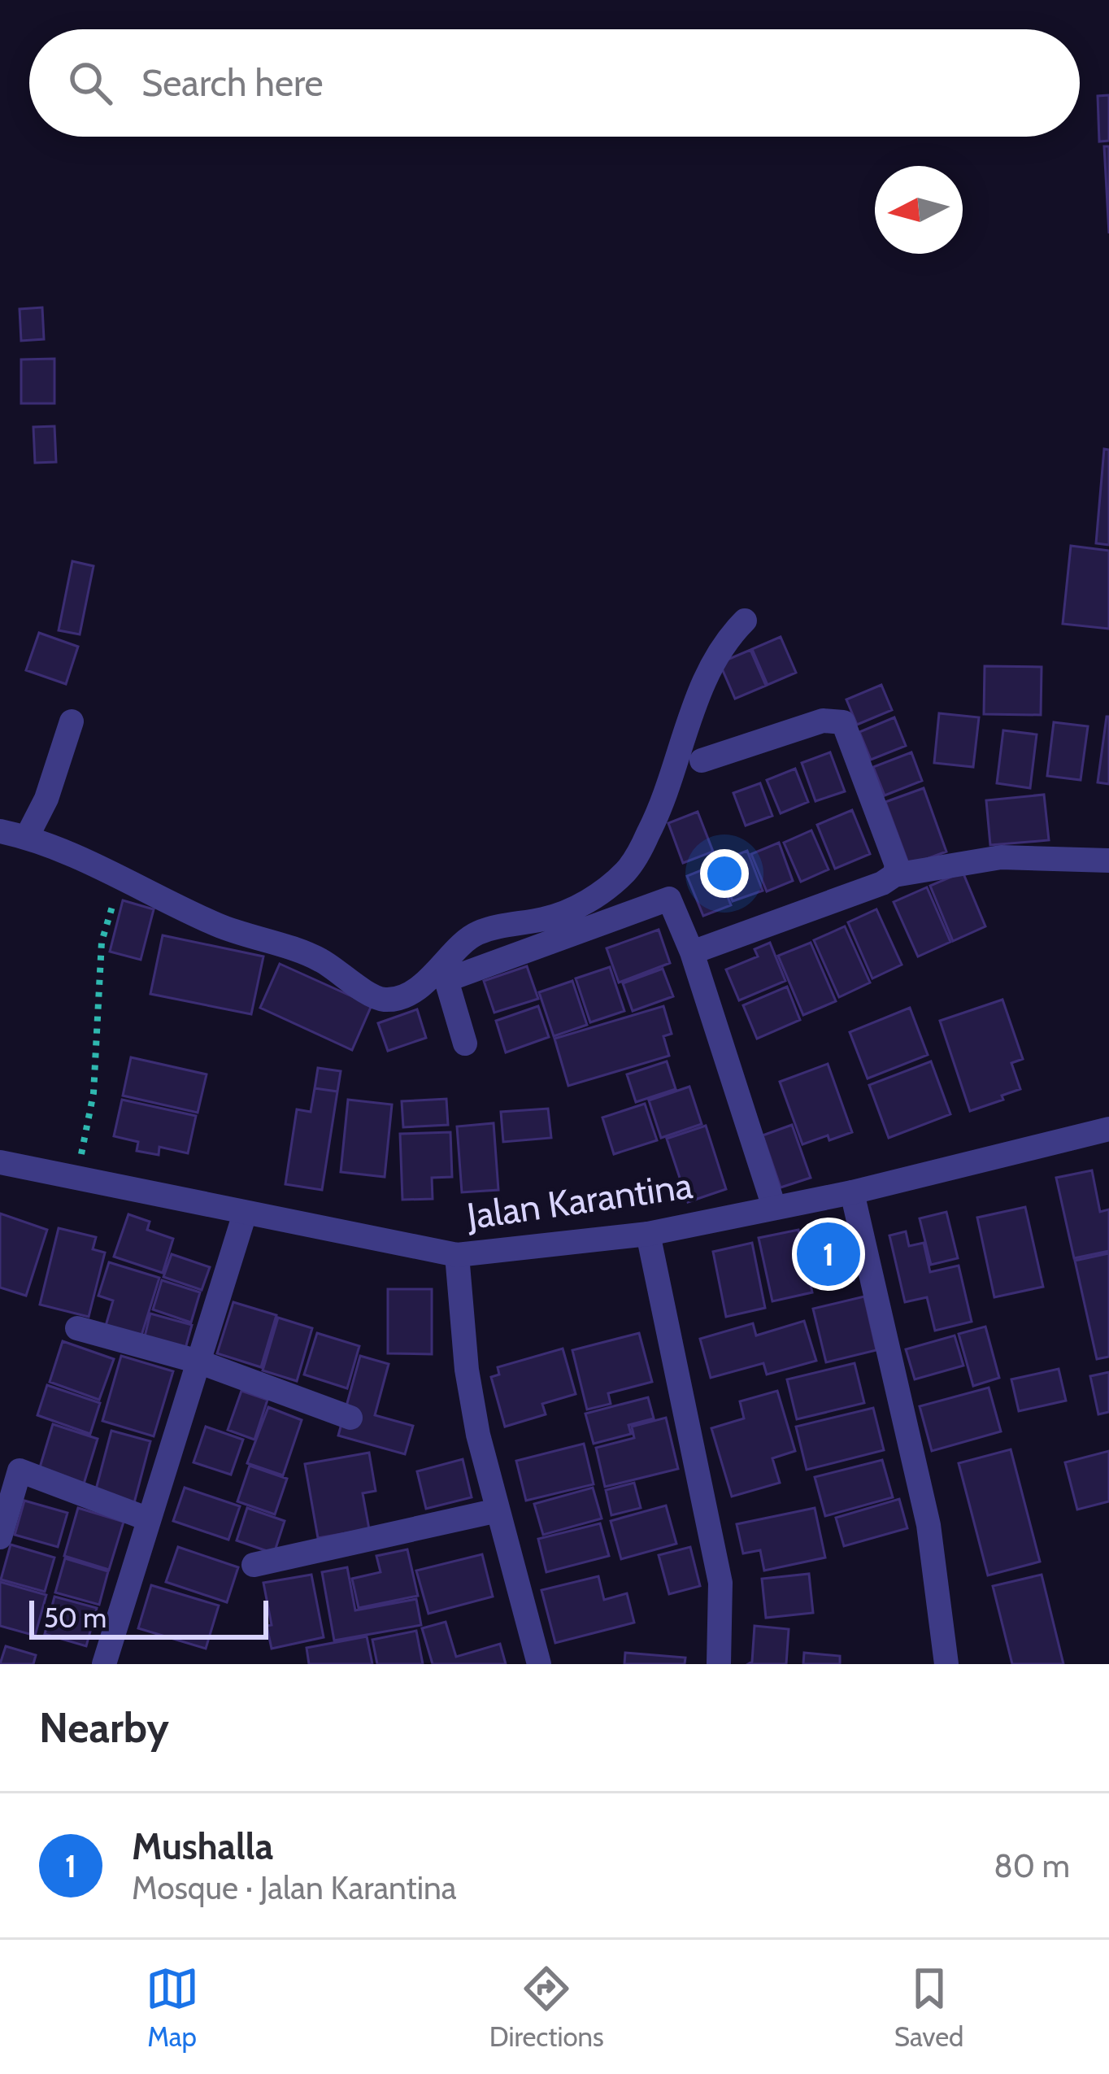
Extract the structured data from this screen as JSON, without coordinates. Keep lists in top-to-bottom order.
{
  "streets": {
    "street": ["Jalan Karantina"]
  },
  "scale_bar": "50 m",
  "north": "left",
  "page": {
    "search": "Search here",
    "pins": "1",
    "scale": "50 m",
    "heading": "Nearby",
    "list": [
      {
        "mark": "1",
        "name": "Mushalla",
        "note": "Mosque · Jalan Karantina",
        "value": "80 m"
      }
    ],
    "nav": ["Map", "Directions", "Saved"]
  }
}
